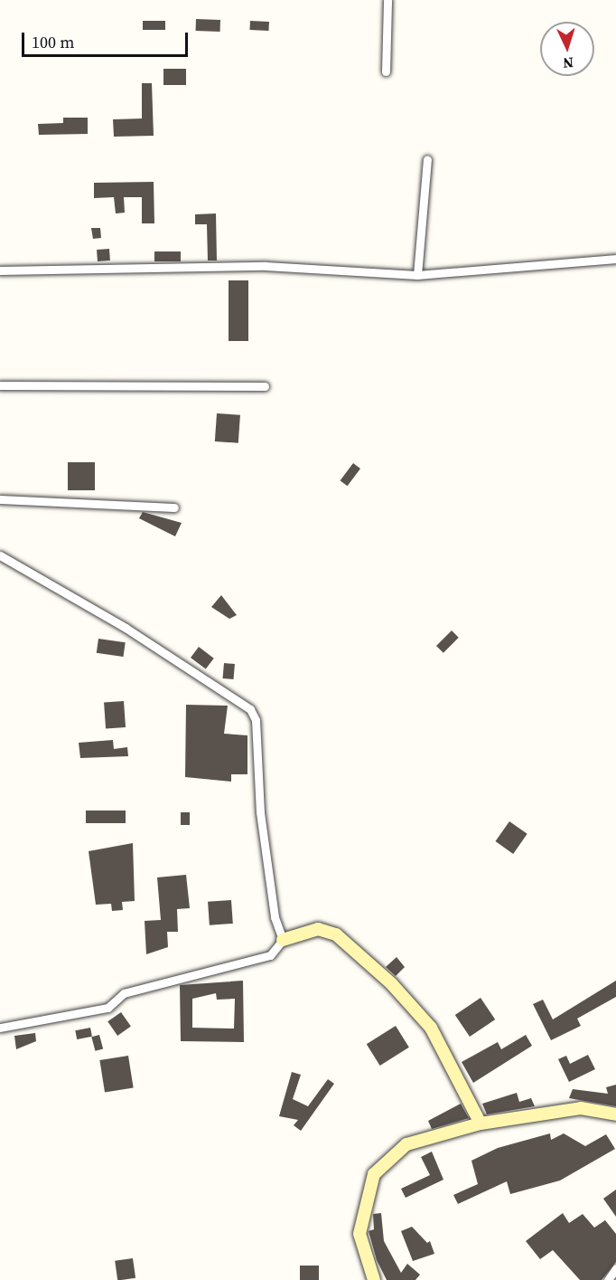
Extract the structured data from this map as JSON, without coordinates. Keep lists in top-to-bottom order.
{
  "scale_bar": "100 m",
  "north": "bottom"
}
